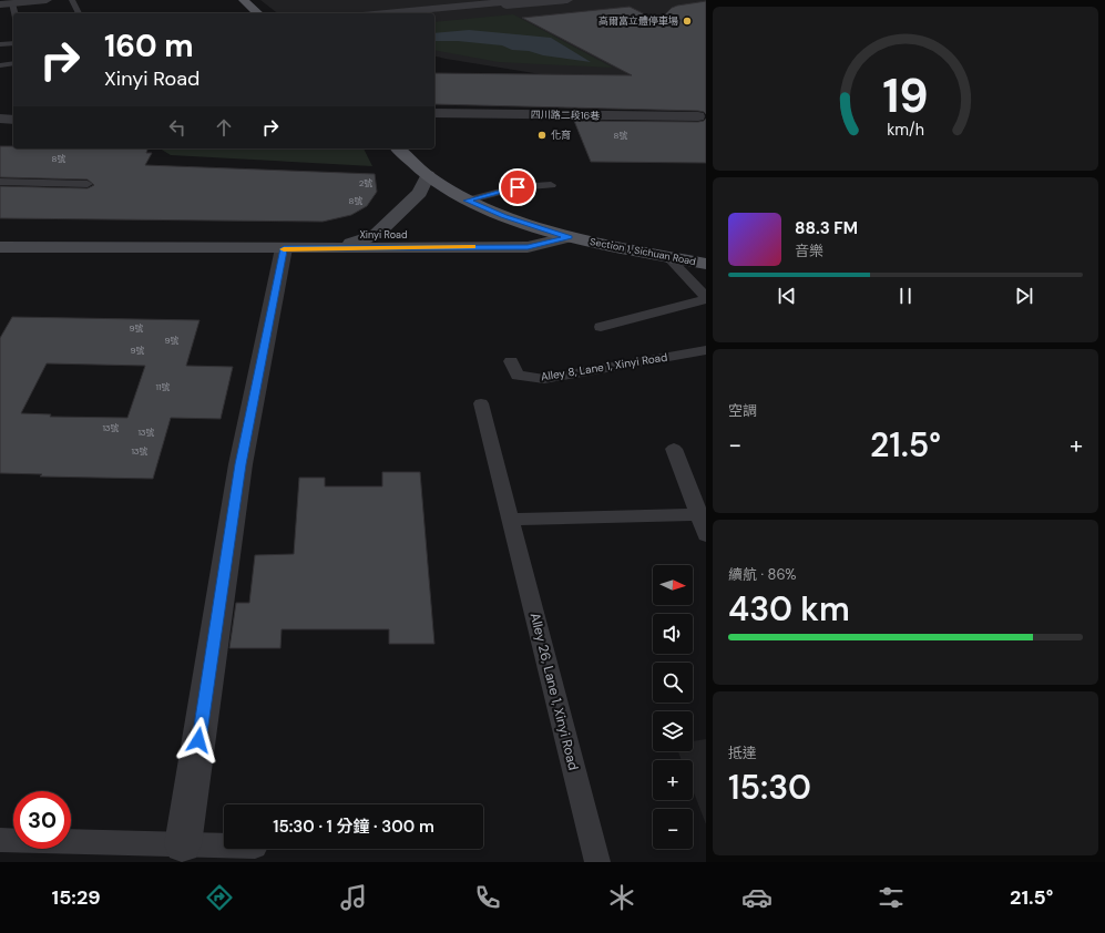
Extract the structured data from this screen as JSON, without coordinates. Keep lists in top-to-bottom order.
{
  "streets": {
    "main road": ["Section 1, Sichuan Road"],
    "street": ["四川路二段16巷", "Xinyi Road"],
    "lane": ["Alley 8, Lane 1, Xinyi Road", "Alley 26, Lane 1, Xinyi Road"]
  },
  "crossings": [
    ["Xinyi Road", "Section 1, Sichuan Road"]
  ],
  "places": ["高爾富立體停車場", "化育"],
  "house_numbers": [
    "8號",
    "8號",
    "2號",
    "8號",
    "9號",
    "9號",
    "9號",
    "11號",
    "13號",
    "13號",
    "13號"
  ],
  "north": "right",
  "page": {
    "turn": ["160 m", "Xinyi Road"],
    "song": ["88.3 FM", "音樂"],
    "tile": [
      "空調",
      ["續航 · 86%", "430 km"],
      ["抵達", "15:30"]
    ],
    "heat": ["−", "21.5°", "+"],
    "map_buttons": ["+", "−"],
    "limit": "30",
    "trip": "15:30 · 1 分鐘 · 300 m",
    "tabs": ["15:29", "21.5°"],
    "gauge": ["19", "km/h"]
  }
}
